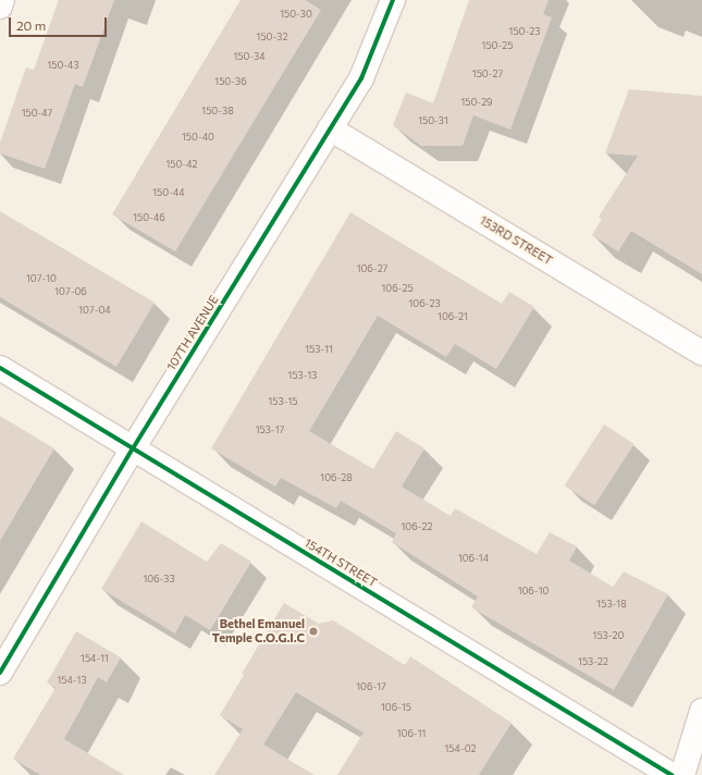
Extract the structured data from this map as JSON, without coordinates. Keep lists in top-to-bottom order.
{
  "streets": {
    "street": ["153RD STREET", "107TH AVENUE", "154TH STREET"]
  },
  "crossings": [
    ["153RD STREET", "107TH AVENUE"],
    ["107TH AVENUE", "154TH STREET"]
  ],
  "places": ["Bethel Emanuel Temple C.O.G.I.C"],
  "house_numbers": [
    "150-30",
    "150-23",
    "150-32",
    "150-25",
    "150-34",
    "150-43",
    "150-27",
    "150-36",
    "150-29",
    "150-38",
    "150-47",
    "150-31",
    "150-40",
    "150-42",
    "150-44",
    "150-46",
    "106-27",
    "107-10",
    "106-25",
    "107-06",
    "106-23",
    "107-04",
    "106-21",
    "153-11",
    "153-13",
    "153-15",
    "153-17",
    "106-28",
    "106-22",
    "106-14",
    "106-33",
    "106-10",
    "153-18",
    "153-20",
    "154-11",
    "153-22",
    "154-13",
    "106-17",
    "106-15",
    "106-11",
    "154-02"
  ],
  "scale_bar": "20 m"
}
